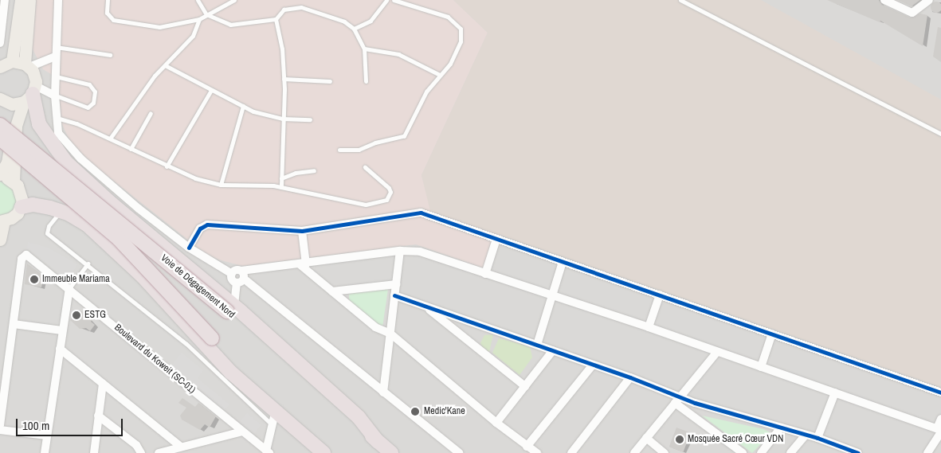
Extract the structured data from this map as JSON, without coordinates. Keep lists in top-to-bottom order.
{
  "streets": {
    "highway": ["Voie de Dégagement Nord"],
    "street": ["Boulevard du Koweit (SC-01)"]
  },
  "places": [
    "Immeuble Mariama",
    "ESTG",
    "Medic'Kane",
    "Mosquée Sacré Cœur VDN"
  ],
  "scale_bar": "100 m"
}
